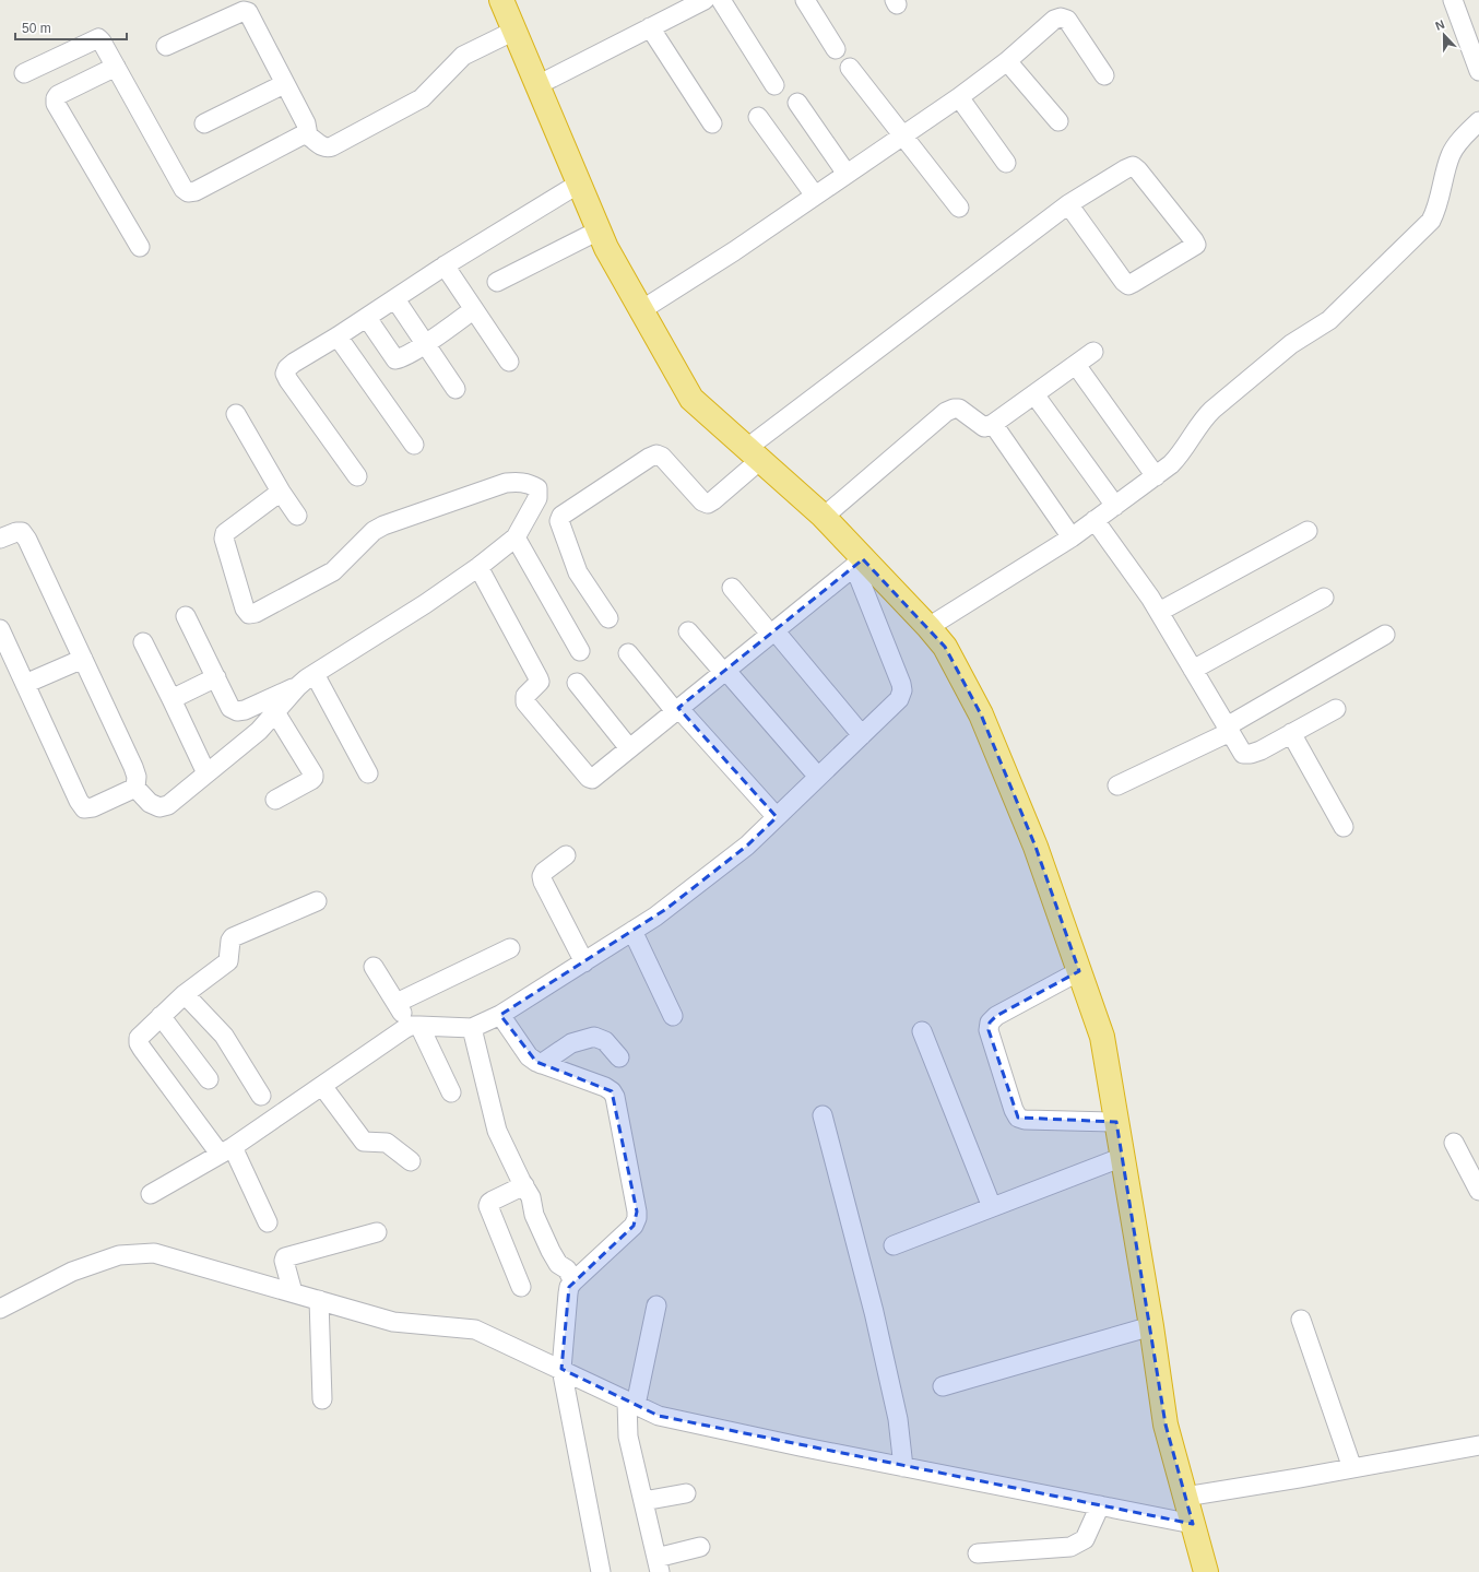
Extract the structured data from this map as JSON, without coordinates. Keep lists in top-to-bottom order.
{
  "scale_bar": "50 m",
  "north": "top"
}
